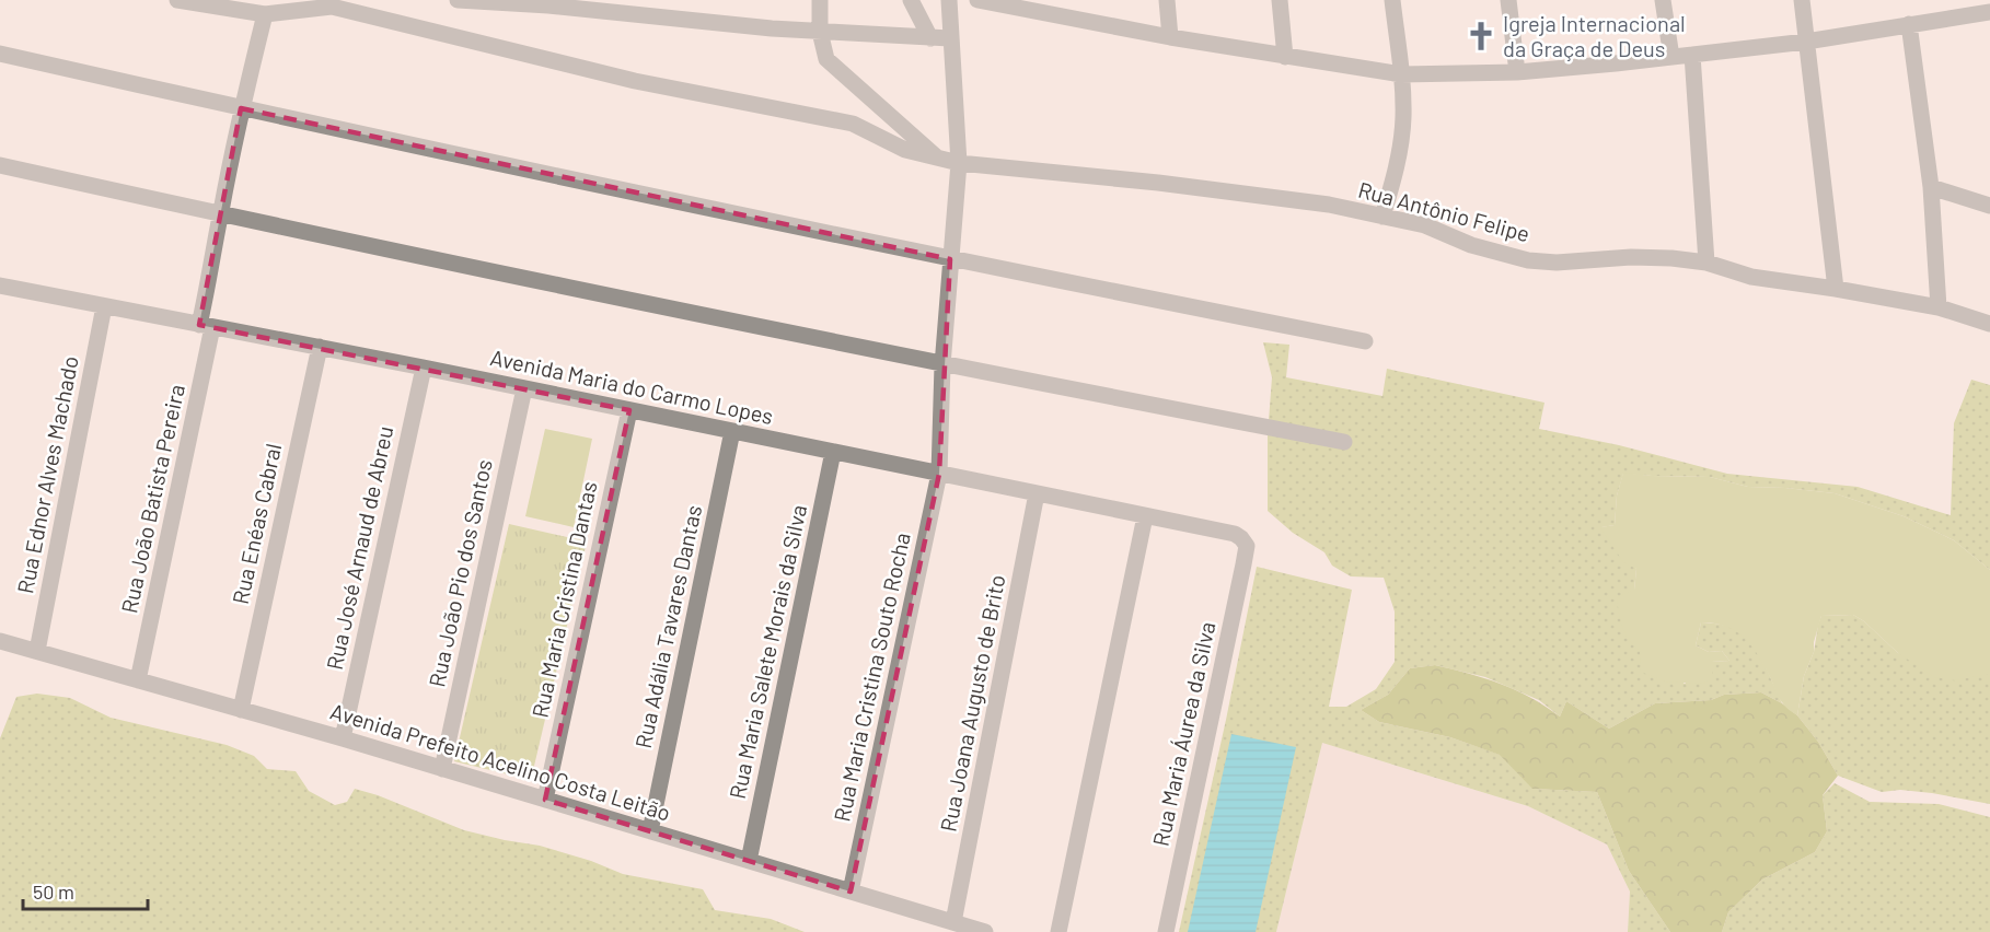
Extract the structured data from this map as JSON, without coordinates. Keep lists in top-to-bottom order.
{
  "streets": {
    "street": [
      "Rua Antônio Felipe",
      "Avenida Maria do Carmo Lopes",
      "Rua Ednor Alves Machado",
      "Rua João Batista Pereira",
      "Rua Enéas Cabral",
      "Rua José Arnaud de Abreu",
      "Rua João Pio dos Santos",
      "Rua Maria Cristina Dantas",
      "Rua Adália Tavares Dantas",
      "Rua Maria Salete Morais da Silva",
      "Rua Maria Cristina Souto Rocha",
      "Rua Joana Augusto de Brito",
      "Rua Maria Áurea da Silva",
      "Avenida Prefeito Acelino Costa Leitão"
    ]
  },
  "crossings": [
    ["Rua Antônio Felipe", "Rua João Batista Pereira"],
    ["Rua Antônio Felipe", "Rua Maria Cristina Souto Rocha"],
    ["Avenida Maria do Carmo Lopes", "Rua Ednor Alves Machado"],
    ["Avenida Maria do Carmo Lopes", "Rua João Batista Pereira"],
    ["Avenida Maria do Carmo Lopes", "Rua Enéas Cabral"],
    ["Avenida Maria do Carmo Lopes", "Rua José Arnaud de Abreu"],
    ["Avenida Maria do Carmo Lopes", "Rua João Pio dos Santos"],
    ["Avenida Maria do Carmo Lopes", "Rua Maria Cristina Dantas"],
    ["Avenida Maria do Carmo Lopes", "Rua Adália Tavares Dantas"],
    ["Avenida Maria do Carmo Lopes", "Rua Maria Salete Morais da Silva"],
    ["Avenida Maria do Carmo Lopes", "Rua Maria Cristina Souto Rocha"],
    ["Avenida Maria do Carmo Lopes", "Rua Joana Augusto de Brito"],
    ["Avenida Maria do Carmo Lopes", "Rua Maria Áurea da Silva"],
    ["Rua Ednor Alves Machado", "Avenida Prefeito Acelino Costa Leitão"],
    ["Rua João Batista Pereira", "Avenida Prefeito Acelino Costa Leitão"],
    ["Rua Enéas Cabral", "Avenida Prefeito Acelino Costa Leitão"],
    ["Rua José Arnaud de Abreu", "Avenida Prefeito Acelino Costa Leitão"],
    ["Rua João Pio dos Santos", "Avenida Prefeito Acelino Costa Leitão"],
    ["Rua Maria Cristina Dantas", "Avenida Prefeito Acelino Costa Leitão"],
    ["Rua Adália Tavares Dantas", "Avenida Prefeito Acelino Costa Leitão"],
    ["Rua Maria Salete Morais da Silva", "Avenida Prefeito Acelino Costa Leitão"],
    ["Rua Maria Cristina Souto Rocha", "Avenida Prefeito Acelino Costa Leitão"],
    ["Rua Joana Augusto de Brito", "Avenida Prefeito Acelino Costa Leitão"]
  ],
  "places": {
    "church": ["Igreja Internacional da Graça de Deus"]
  },
  "scale_bar": "50 m"
}
